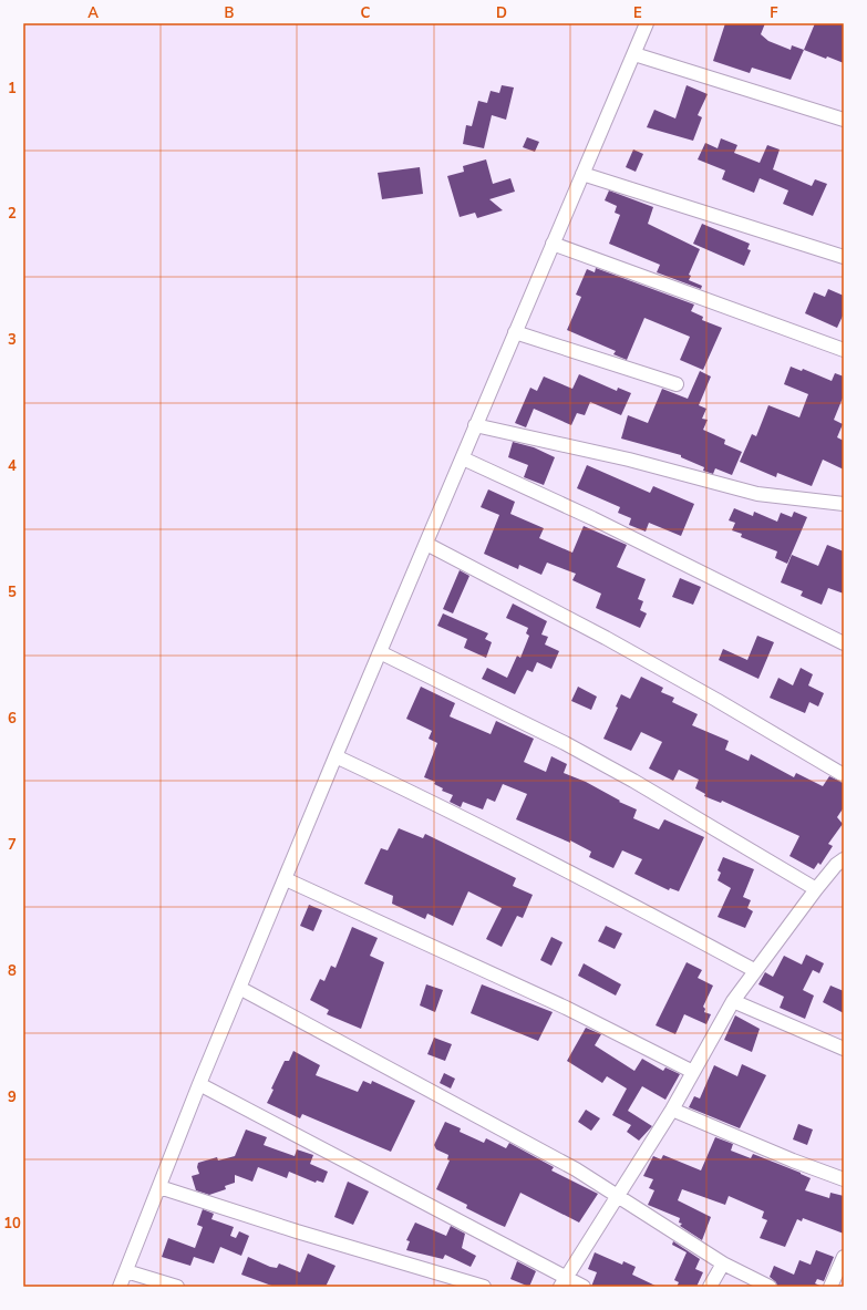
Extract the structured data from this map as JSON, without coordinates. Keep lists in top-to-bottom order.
{
  "grid": {
    "columns": [
      "A",
      "B",
      "C",
      "D",
      "E",
      "F"
    ],
    "rows": [
      "1",
      "2",
      "3",
      "4",
      "5",
      "6",
      "7",
      "8",
      "9",
      "10"
    ]
  }
}
